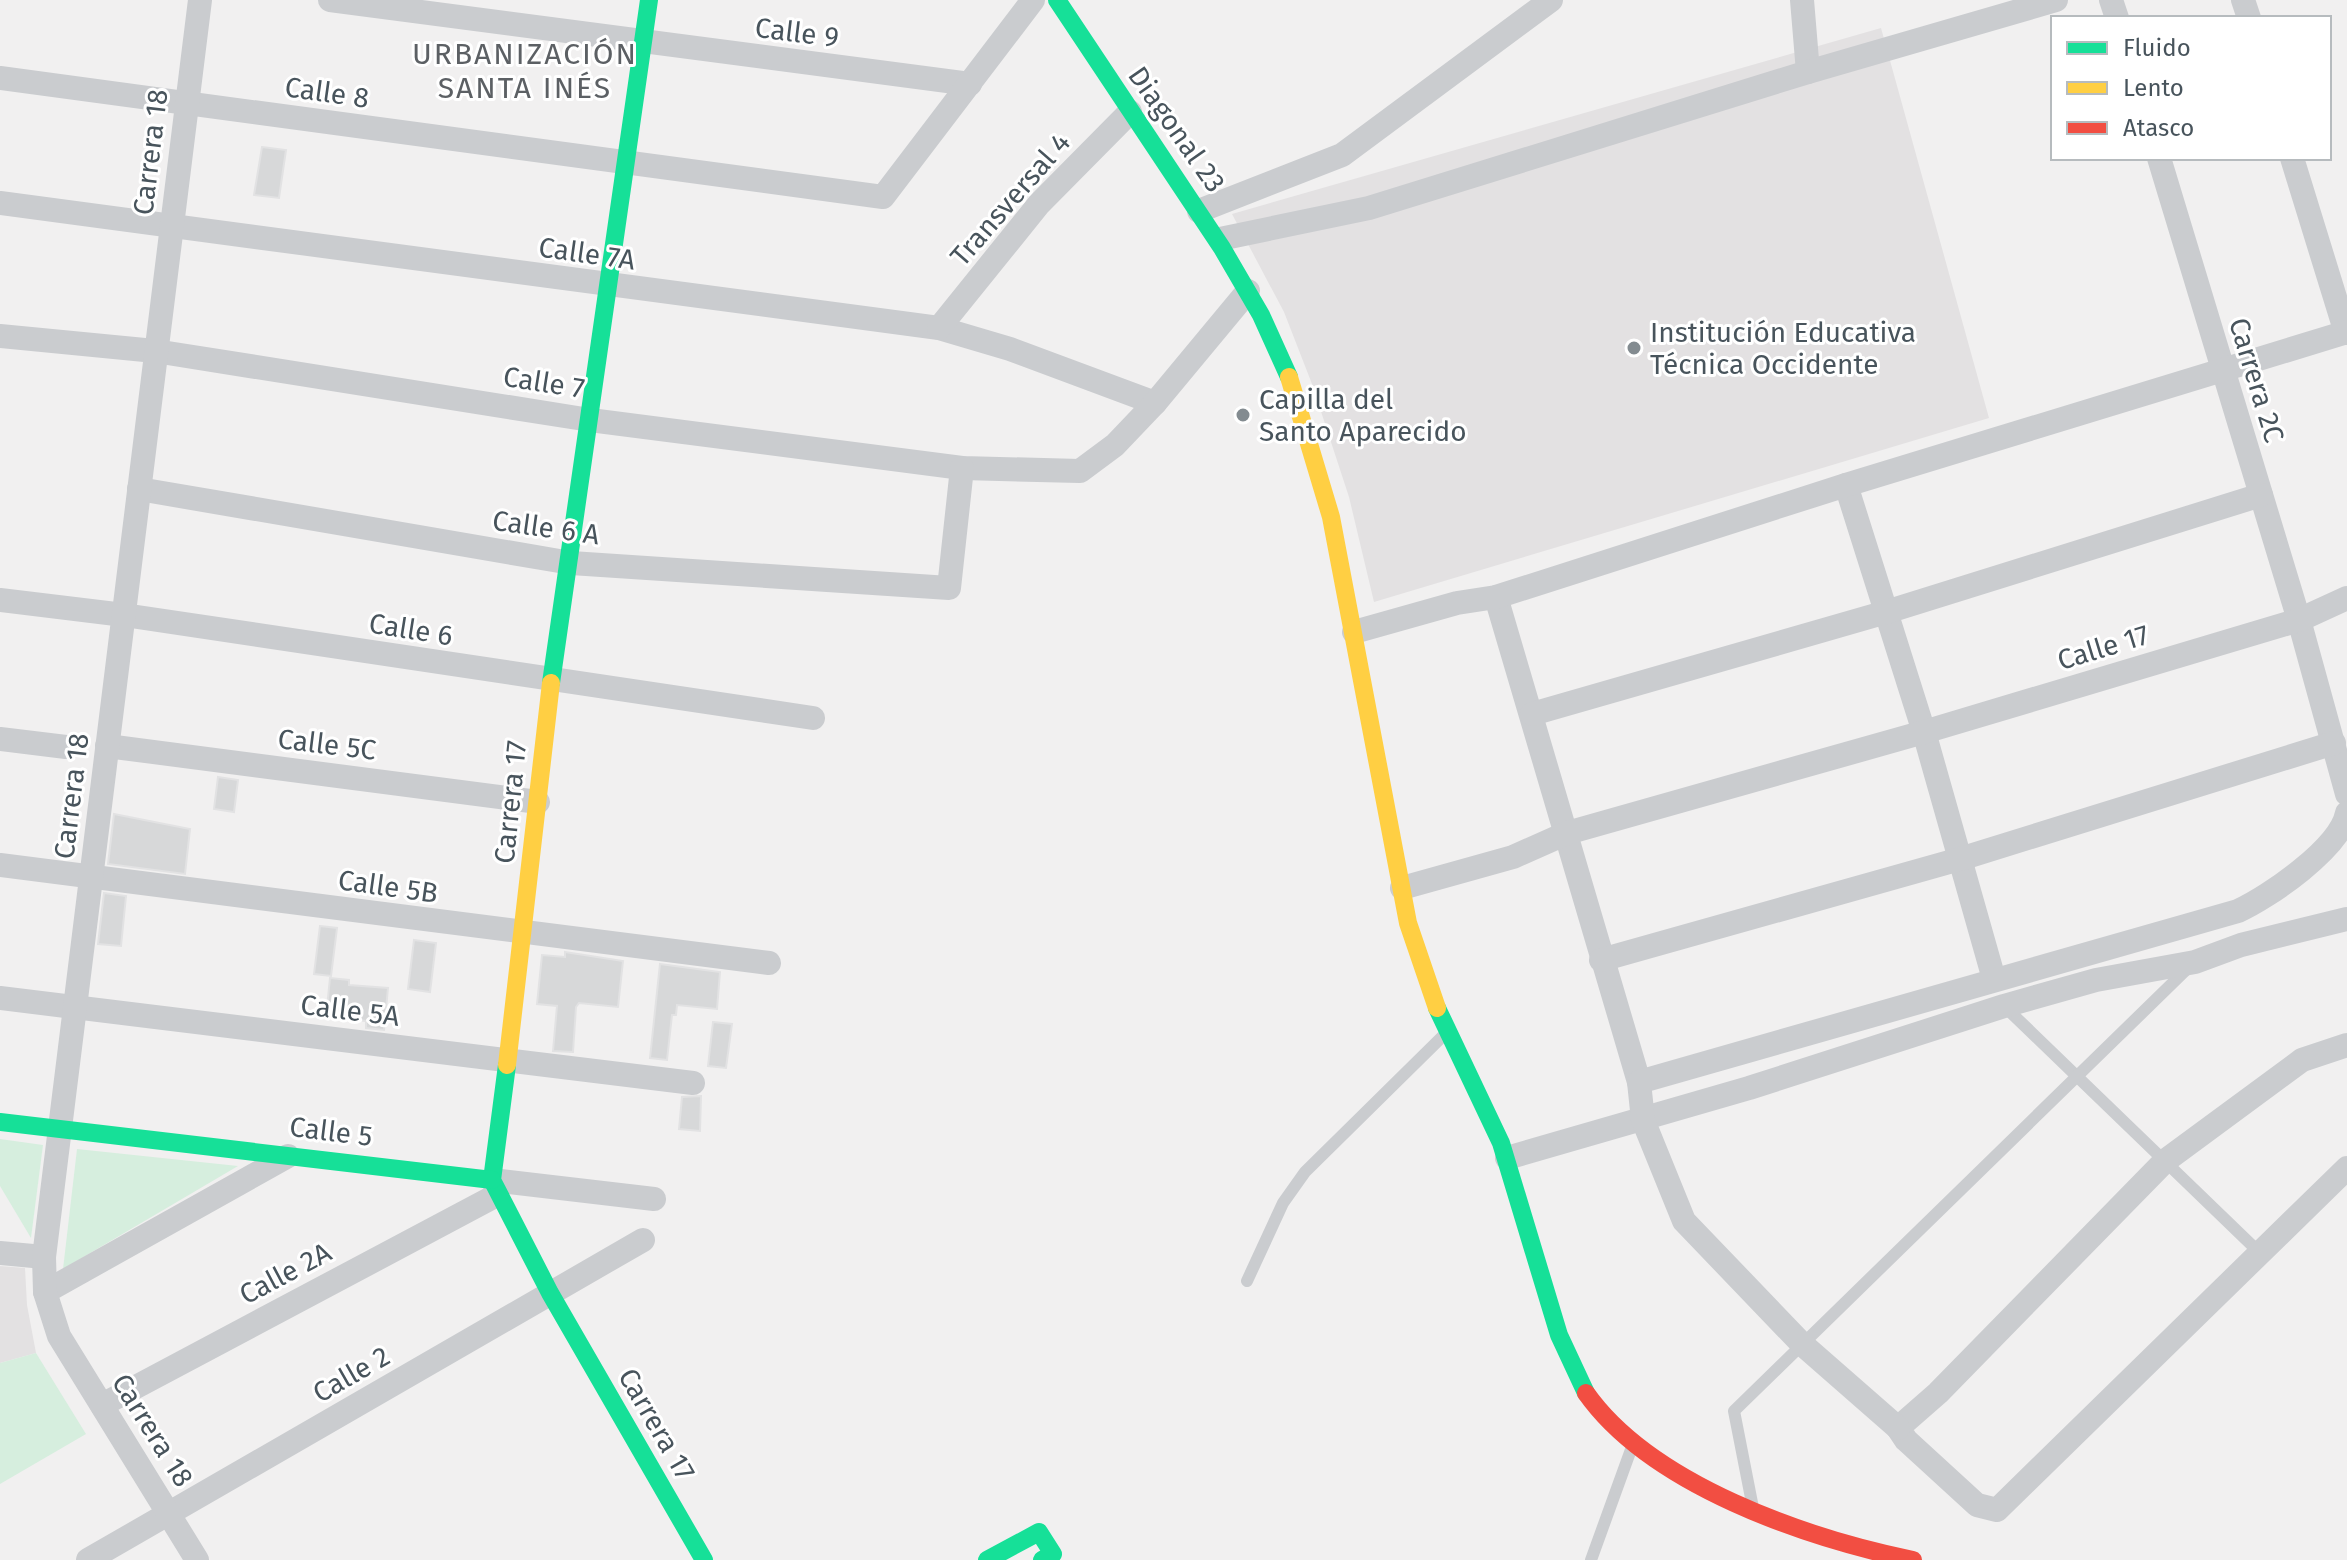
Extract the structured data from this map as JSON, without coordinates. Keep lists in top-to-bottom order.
{
  "streets": {
    "street": [
      "Calle 9",
      "Calle 8",
      "Diagonal 23",
      "Carrera 18",
      "Transversal 4",
      "Calle 7A",
      "Carrera 2C",
      "Calle 7",
      "Calle 6 A",
      "Calle 6",
      "Calle 17",
      "Calle 5C",
      "Carrera 17",
      "Calle 5B",
      "Calle 5A",
      "Calle 5",
      "Calle 2A",
      "Calle 2"
    ]
  },
  "crossings": [
    ["Calle 9", "Calle 8"],
    ["Calle 9", "Carrera 17"],
    ["Calle 8", "Carrera 18"],
    ["Calle 8", "Carrera 17"],
    ["Diagonal 23", "Transversal 4"],
    ["Diagonal 23", "Calle 17"],
    ["Carrera 18", "Calle 7A"],
    ["Carrera 18", "Calle 7"],
    ["Carrera 18", "Calle 6 A"],
    ["Carrera 18", "Calle 6"],
    ["Carrera 18", "Calle 5C"],
    ["Carrera 18", "Calle 5B"],
    ["Carrera 18", "Calle 5A"],
    ["Carrera 18", "Calle 5"],
    ["Carrera 18", "Calle 2A"],
    ["Carrera 18", "Calle 2"],
    ["Transversal 4", "Calle 7A"],
    ["Calle 7A", "Calle 7"],
    ["Calle 7A", "Carrera 17"],
    ["Carrera 2C", "Calle 17"],
    ["Calle 7", "Calle 6 A"],
    ["Calle 7", "Carrera 17"],
    ["Calle 6 A", "Carrera 17"],
    ["Calle 6", "Carrera 17"],
    ["Calle 5C", "Carrera 17"],
    ["Carrera 17", "Calle 5B"],
    ["Carrera 17", "Calle 5A"],
    ["Carrera 17", "Calle 5"],
    ["Carrera 17", "Calle 2A"],
    ["Carrera 17", "Calle 2"],
    ["Calle 5", "Calle 2A"]
  ],
  "districts": ["URBANIZACIÓN SANTA INÉS"],
  "places": ["Institución Educativa Técnica Occidente", "Capilla del Santo Aparecido"],
  "legend": ["Fluido", "Lento", "Atasco"]
}
